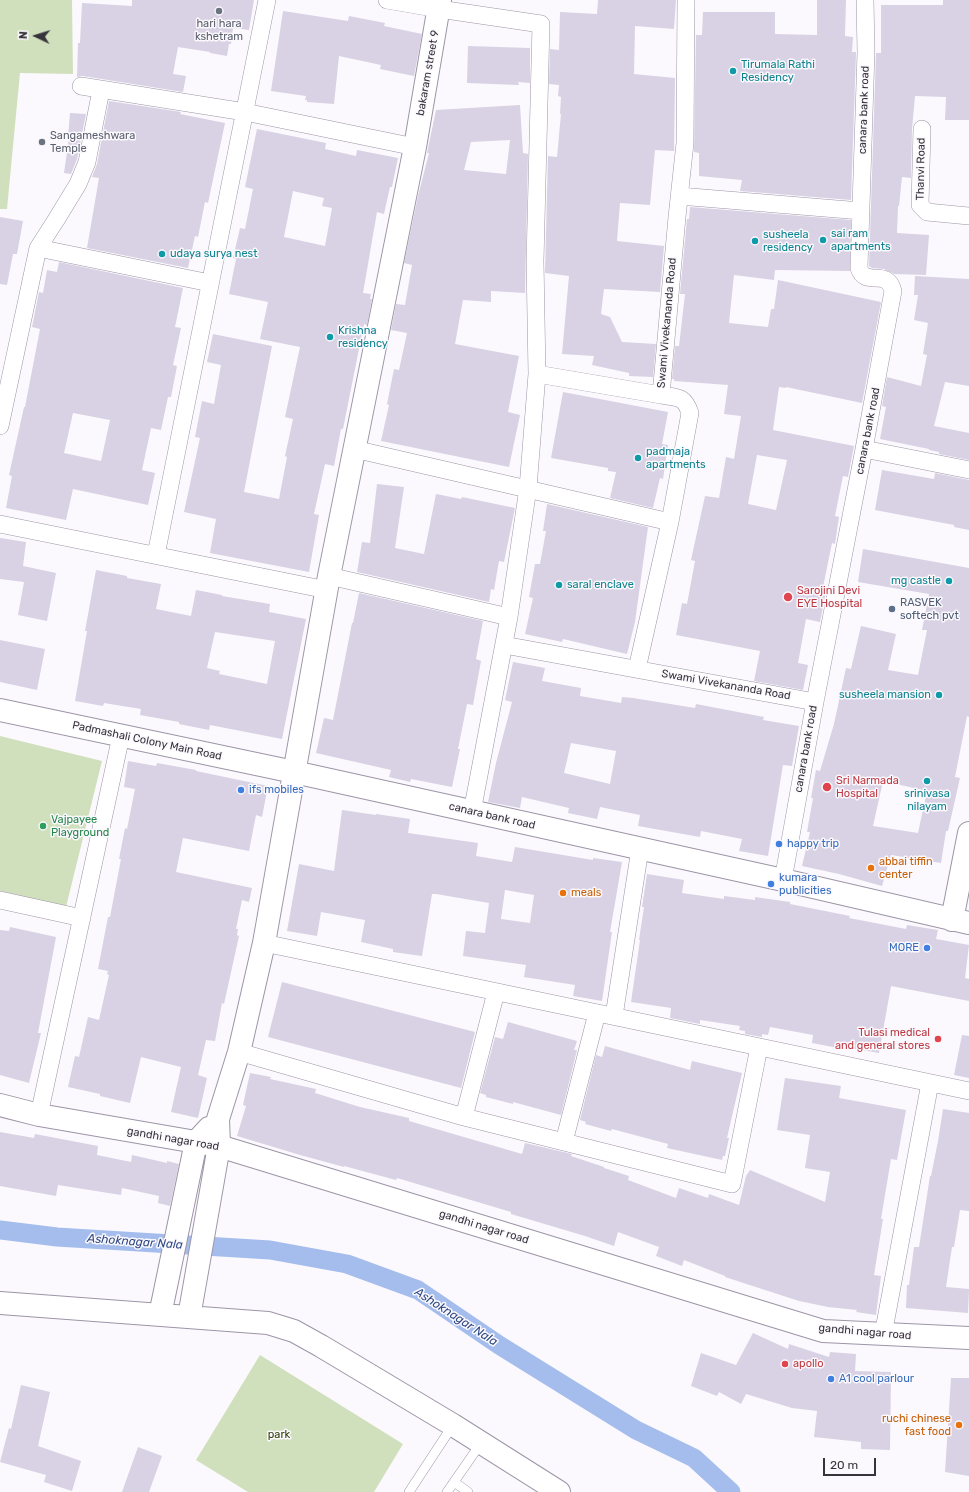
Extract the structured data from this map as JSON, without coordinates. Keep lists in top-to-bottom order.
{
  "streets": {
    "street": [
      "bakaram street 9",
      "canara bank road",
      "Thanvi Road",
      "Swami Vivekananda Road",
      "Padmashali Colony Main Road",
      "gandhi nagar road"
    ]
  },
  "crossings": [
    ["bakaram street 9", "canara bank road"],
    ["bakaram street 9", "Padmashali Colony Main Road"],
    ["canara bank road", "Swami Vivekananda Road"],
    ["canara bank road", "Padmashali Colony Main Road"]
  ],
  "water": ["Ashoknagar Nala"],
  "parks": ["park"],
  "places": [
    "hari hara kshetram",
    "Tirumala Rathi Residency",
    "Sangameshwara Temple",
    "sai ram apartments",
    "susheela residency",
    "udaya surya nest",
    "Krishna residency",
    "padmaja apartments",
    "mg castle",
    "saral enclave",
    "Sarojini Devi EYE Hospital",
    "RASVEK softech pvt",
    "susheela mansion",
    "srinivasa nilayam",
    "Sri Narmada Hospital",
    "ifs mobiles",
    "Vajpayee Playground",
    "happy trip",
    "abbai tiffin center",
    "kumara publicities",
    "meals",
    "MORE",
    "Tulasi medical and general stores",
    "apollo",
    "A1 cool parlour",
    "ruchi chinese fast food"
  ],
  "scale_bar": "20 m",
  "north": "left"
}
